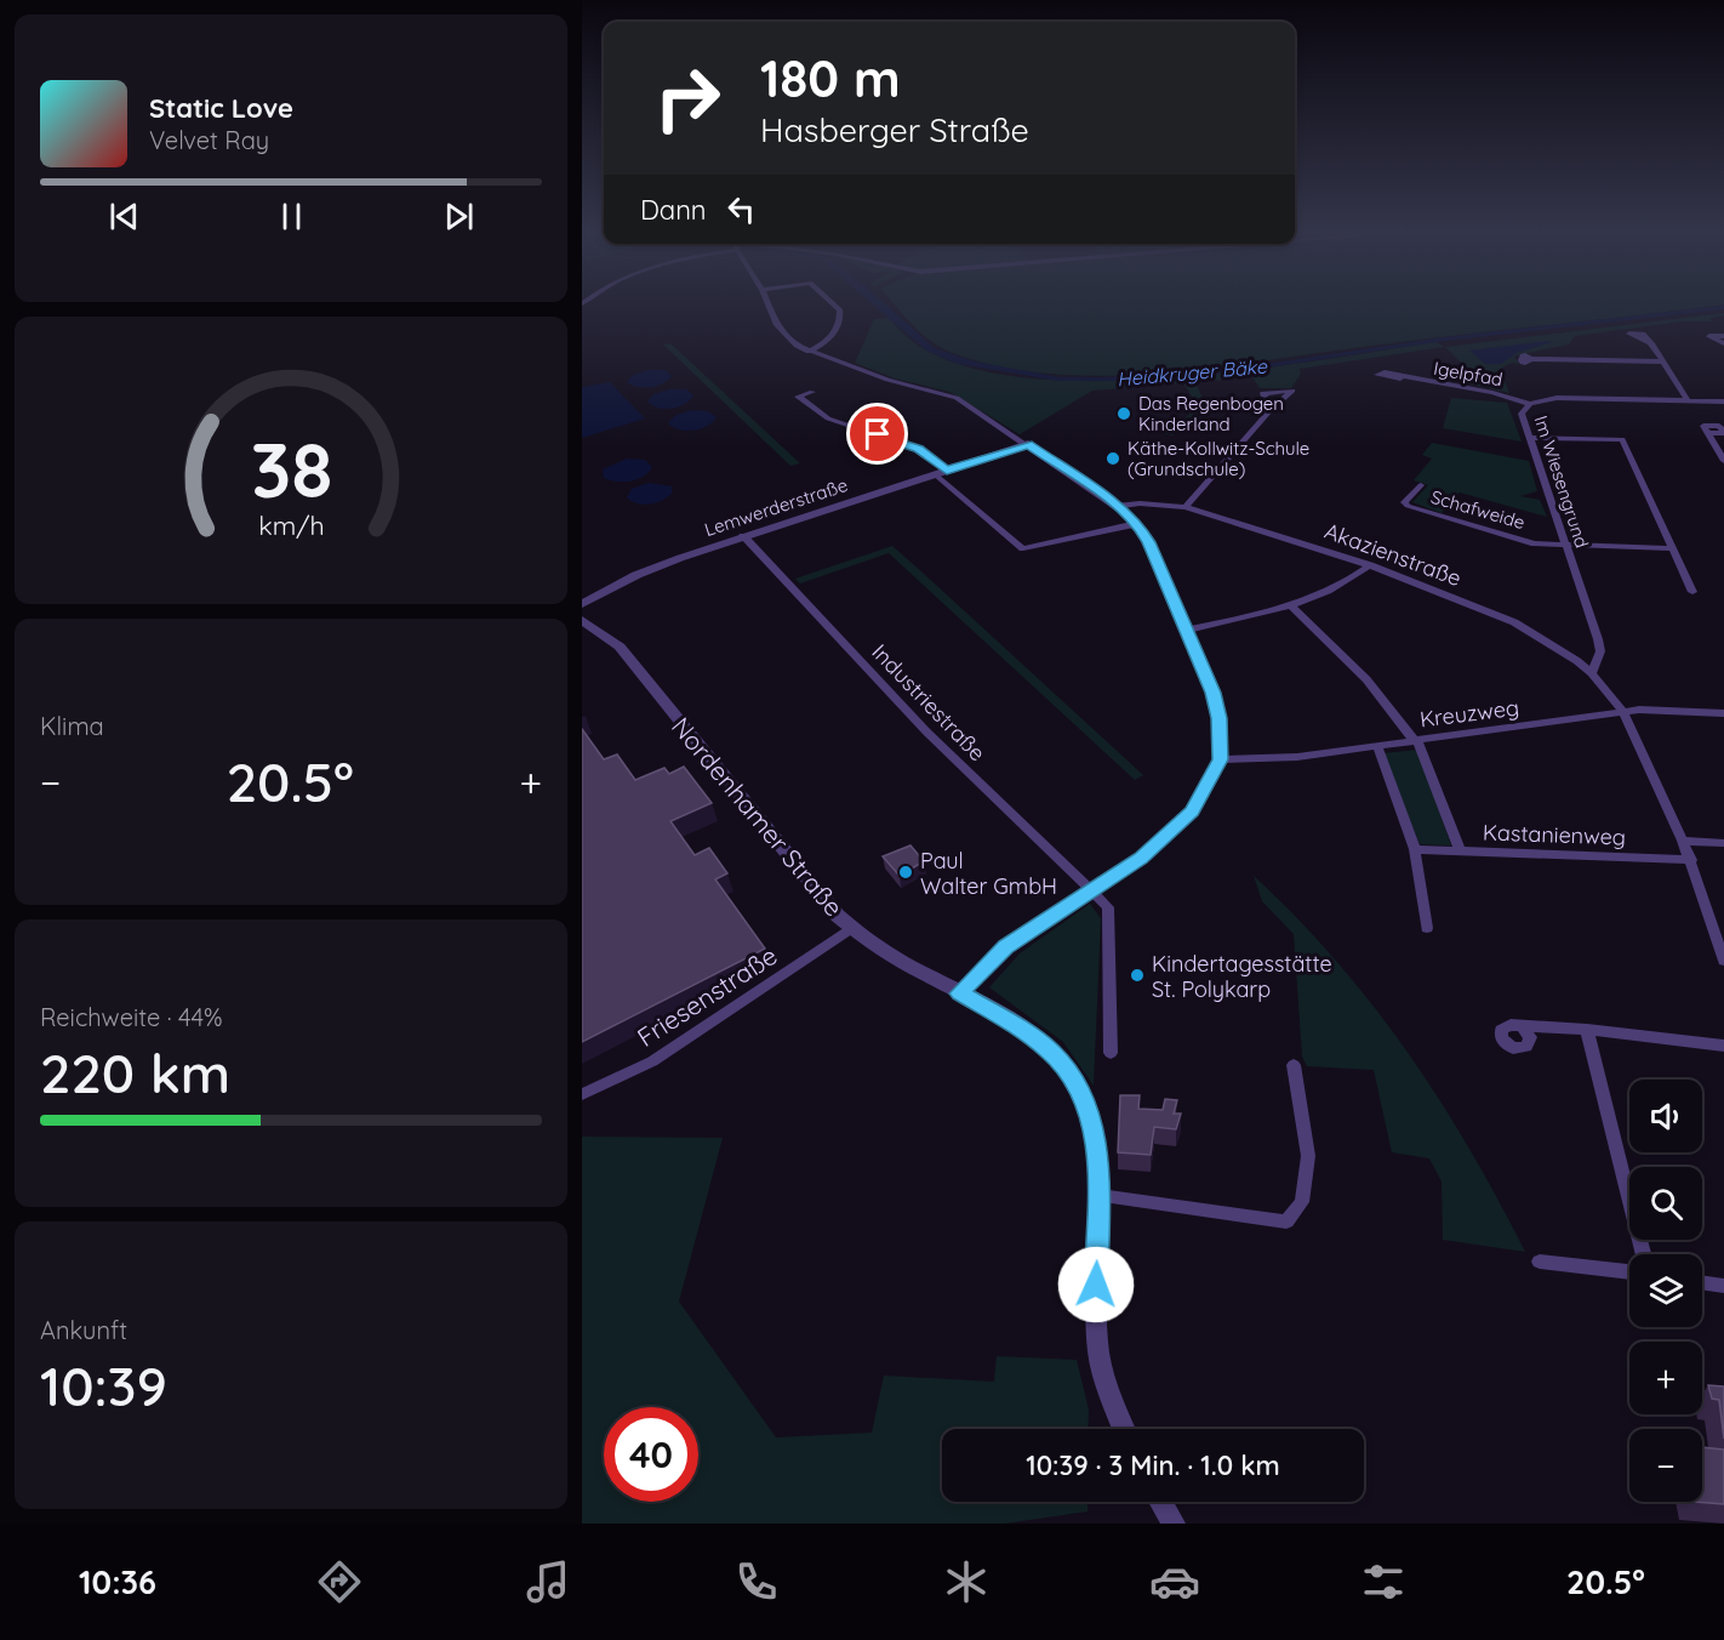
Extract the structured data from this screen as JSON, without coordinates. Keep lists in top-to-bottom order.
{
  "streets": {
    "street": [
      "Igelpfad",
      "Im Wiesengrund",
      "Lemwerderstraße",
      "Schafweide",
      "Akazienstraße",
      "Industriestraße",
      "Kreuzweg",
      "Nordenhamer Straße",
      "Kastanienweg",
      "Friesenstraße"
    ]
  },
  "crossings": [
    ["Igelpfad", "Im Wiesengrund"],
    ["Im Wiesengrund", "Schafweide"],
    ["Im Wiesengrund", "Akazienstraße"],
    ["Lemwerderstraße", "Industriestraße"],
    ["Akazienstraße", "Kreuzweg"],
    ["Akazienstraße", "Kastanienweg"],
    ["Nordenhamer Straße", "Friesenstraße"]
  ],
  "water": ["Heidkruger Bäke"],
  "places": [
    "Das Regenbogen Kinderland",
    "Käthe-Kollwitz-Schule (Grundschule)",
    "Paul Walter GmbH",
    "Kindertagesstätte St. Polykarp"
  ],
  "page": {
    "turn": ["180 m", "Hasberger Straße"],
    "song": ["Static Love", "Velvet Ray"],
    "then": "Dann",
    "tile": [
      "Klima",
      ["Reichweite · 44%", "220 km"],
      ["Ankunft", "10:39"]
    ],
    "heat": ["−", "20.5°", "+"],
    "map_buttons": ["+", "−"],
    "limit": "40",
    "trip": "10:39 · 3 Min. · 1.0 km",
    "tabs": ["10:36", "20.5°"],
    "gauge": ["38", "km/h"]
  }
}
